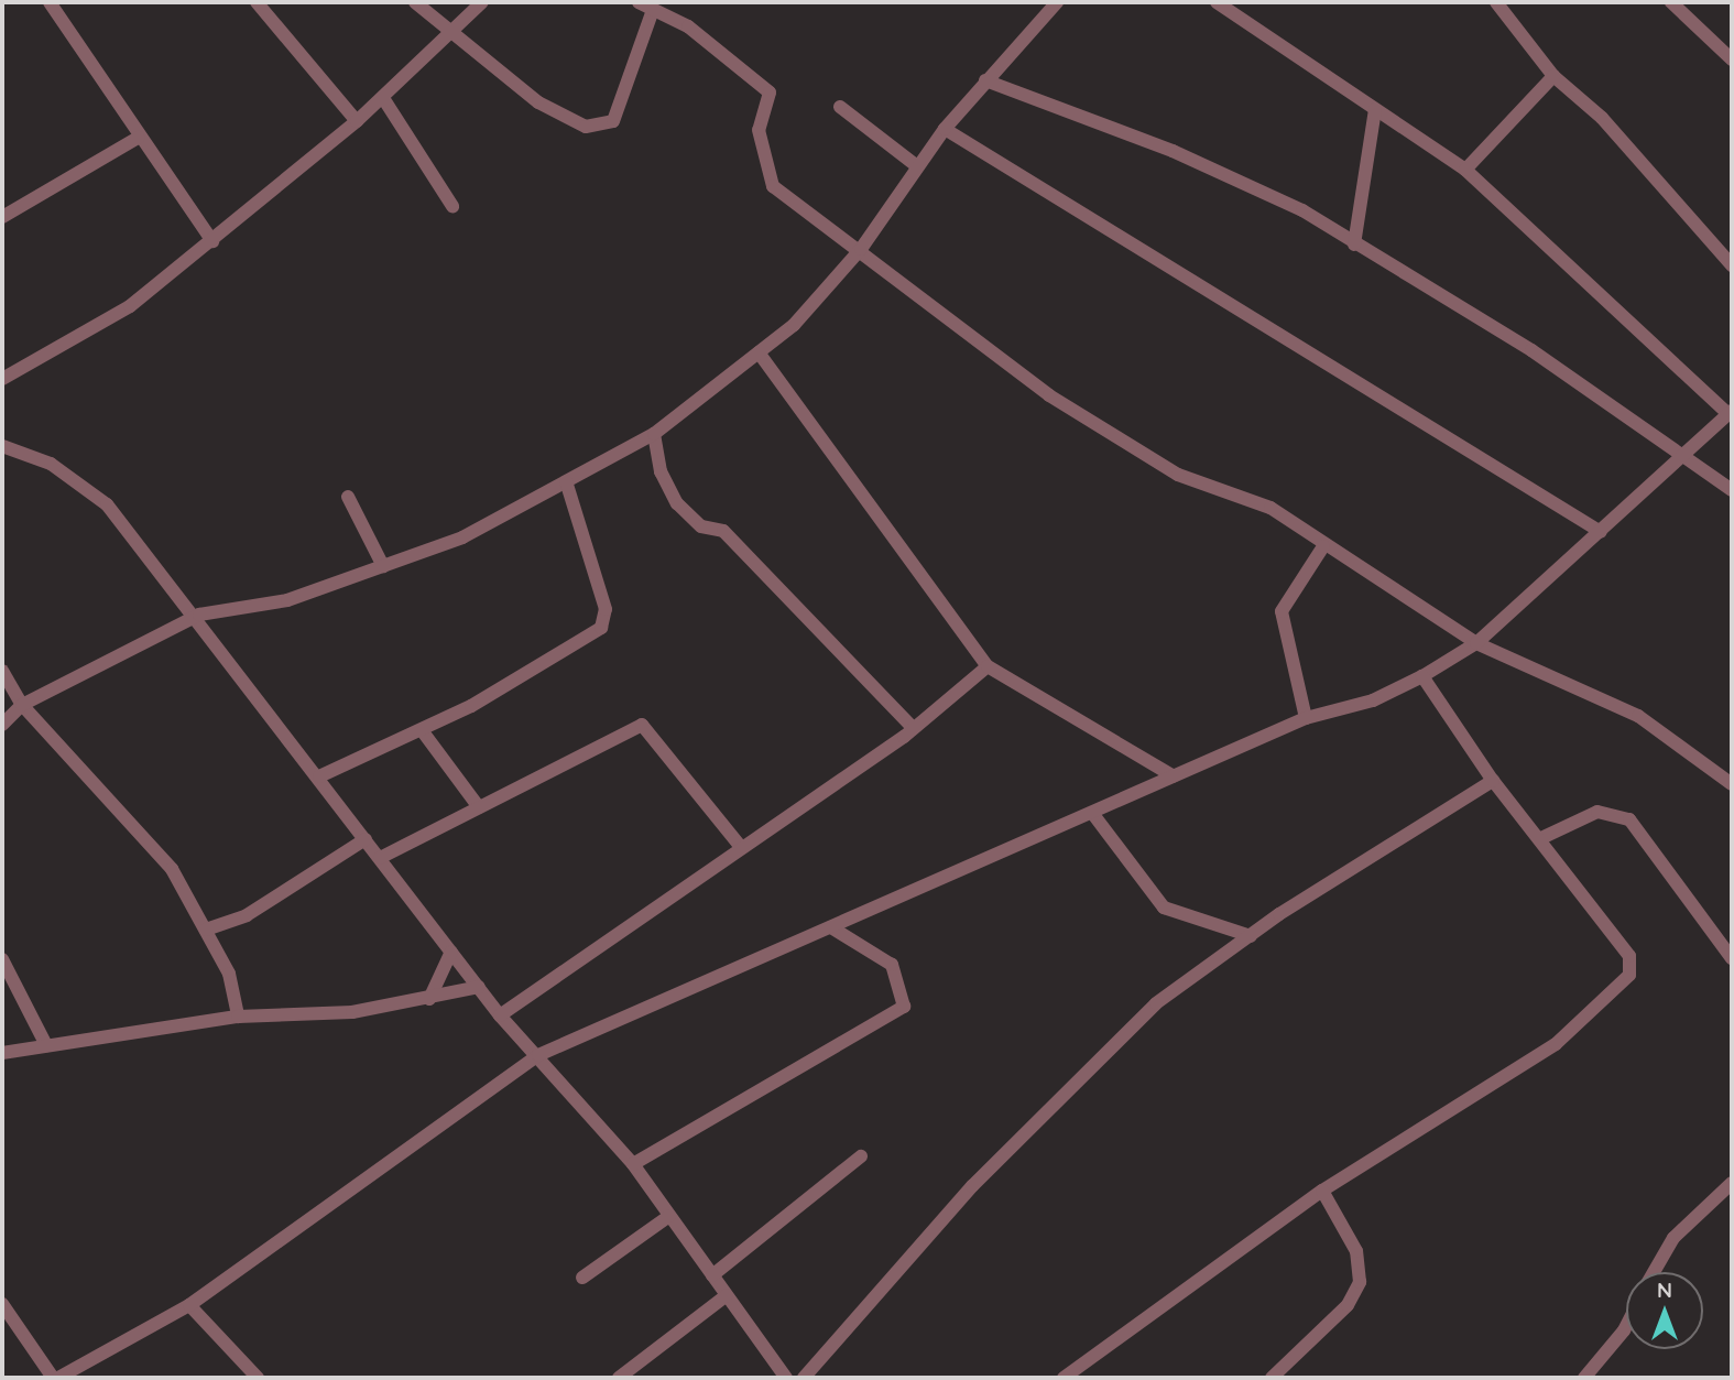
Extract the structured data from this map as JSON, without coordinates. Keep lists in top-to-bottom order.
{
  "north": "top"
}
